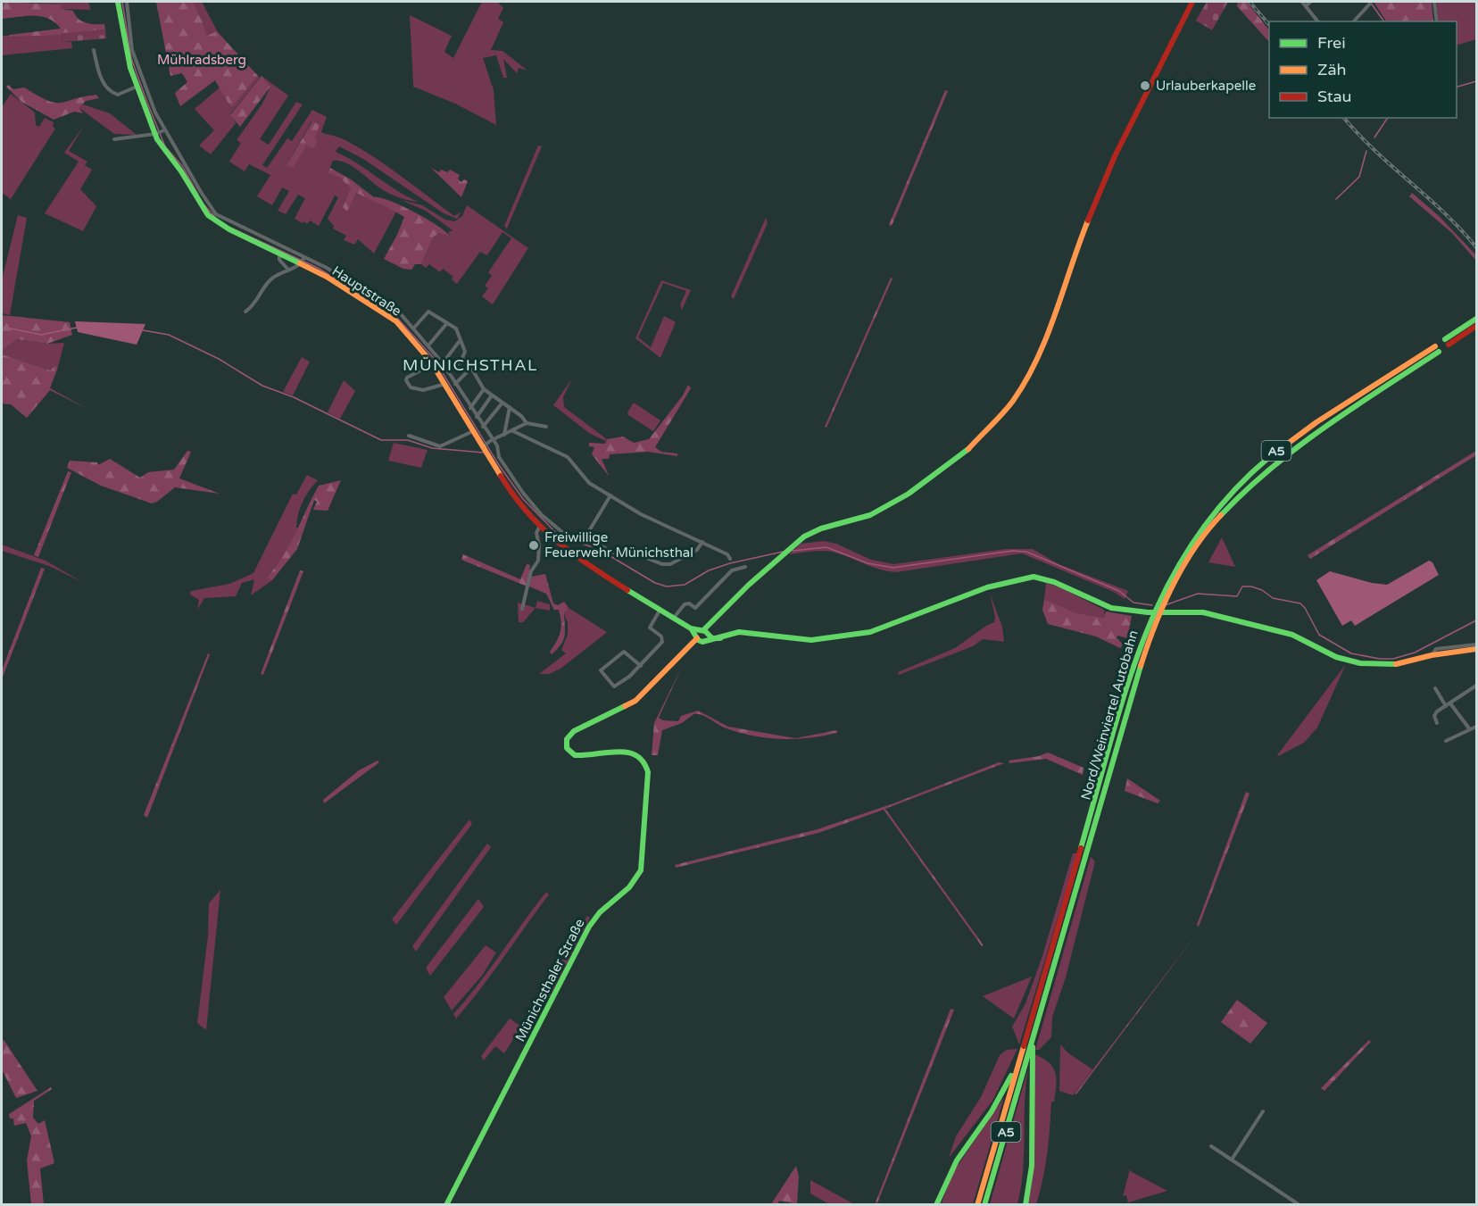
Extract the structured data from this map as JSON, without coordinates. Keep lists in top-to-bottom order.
{
  "streets": {
    "main road": [
      "Hauptstraße",
      "A5",
      "Nord/Weinviertel Autobahn",
      "Münichsthaler Straße"
    ]
  },
  "crossings": [
    ["Hauptstraße", "Münichsthaler Straße"]
  ],
  "districts": ["MÜNICHSTHAL"],
  "parks": ["Mühlradsberg"],
  "places": ["Urlauberkapelle", "Freiwillige Feuerwehr Münichsthal"],
  "legend": ["Frei", "Zäh", "Stau"]
}
